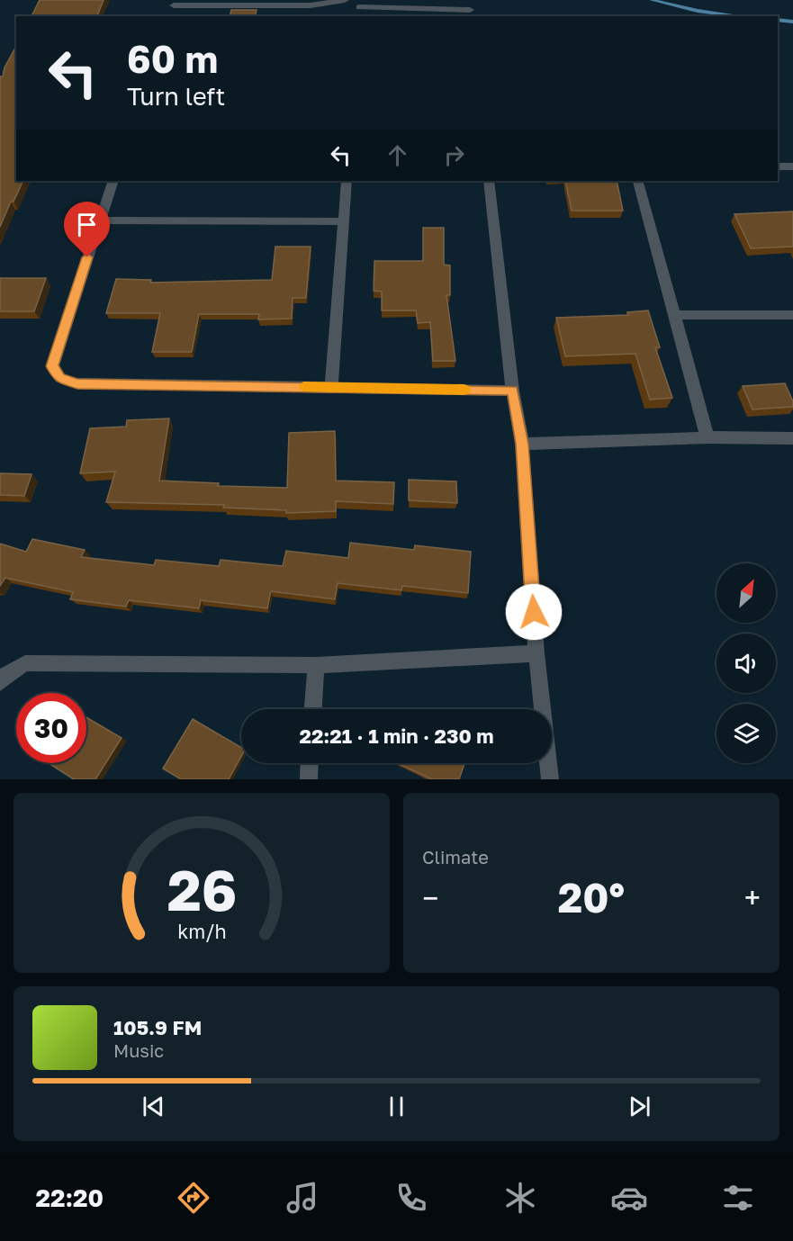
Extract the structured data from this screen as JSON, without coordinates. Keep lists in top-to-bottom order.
{
  "north": "top right",
  "page": {
    "turn": ["60 m", "Turn left"],
    "limit": "30",
    "trip": "22:21 · 1 min · 230 m",
    "tile": "Climate",
    "heat": ["−", "20°", "+"],
    "song": ["105.9 FM", "Music"],
    "tabs": "22:20",
    "gauge": ["26", "km/h"]
  }
}
